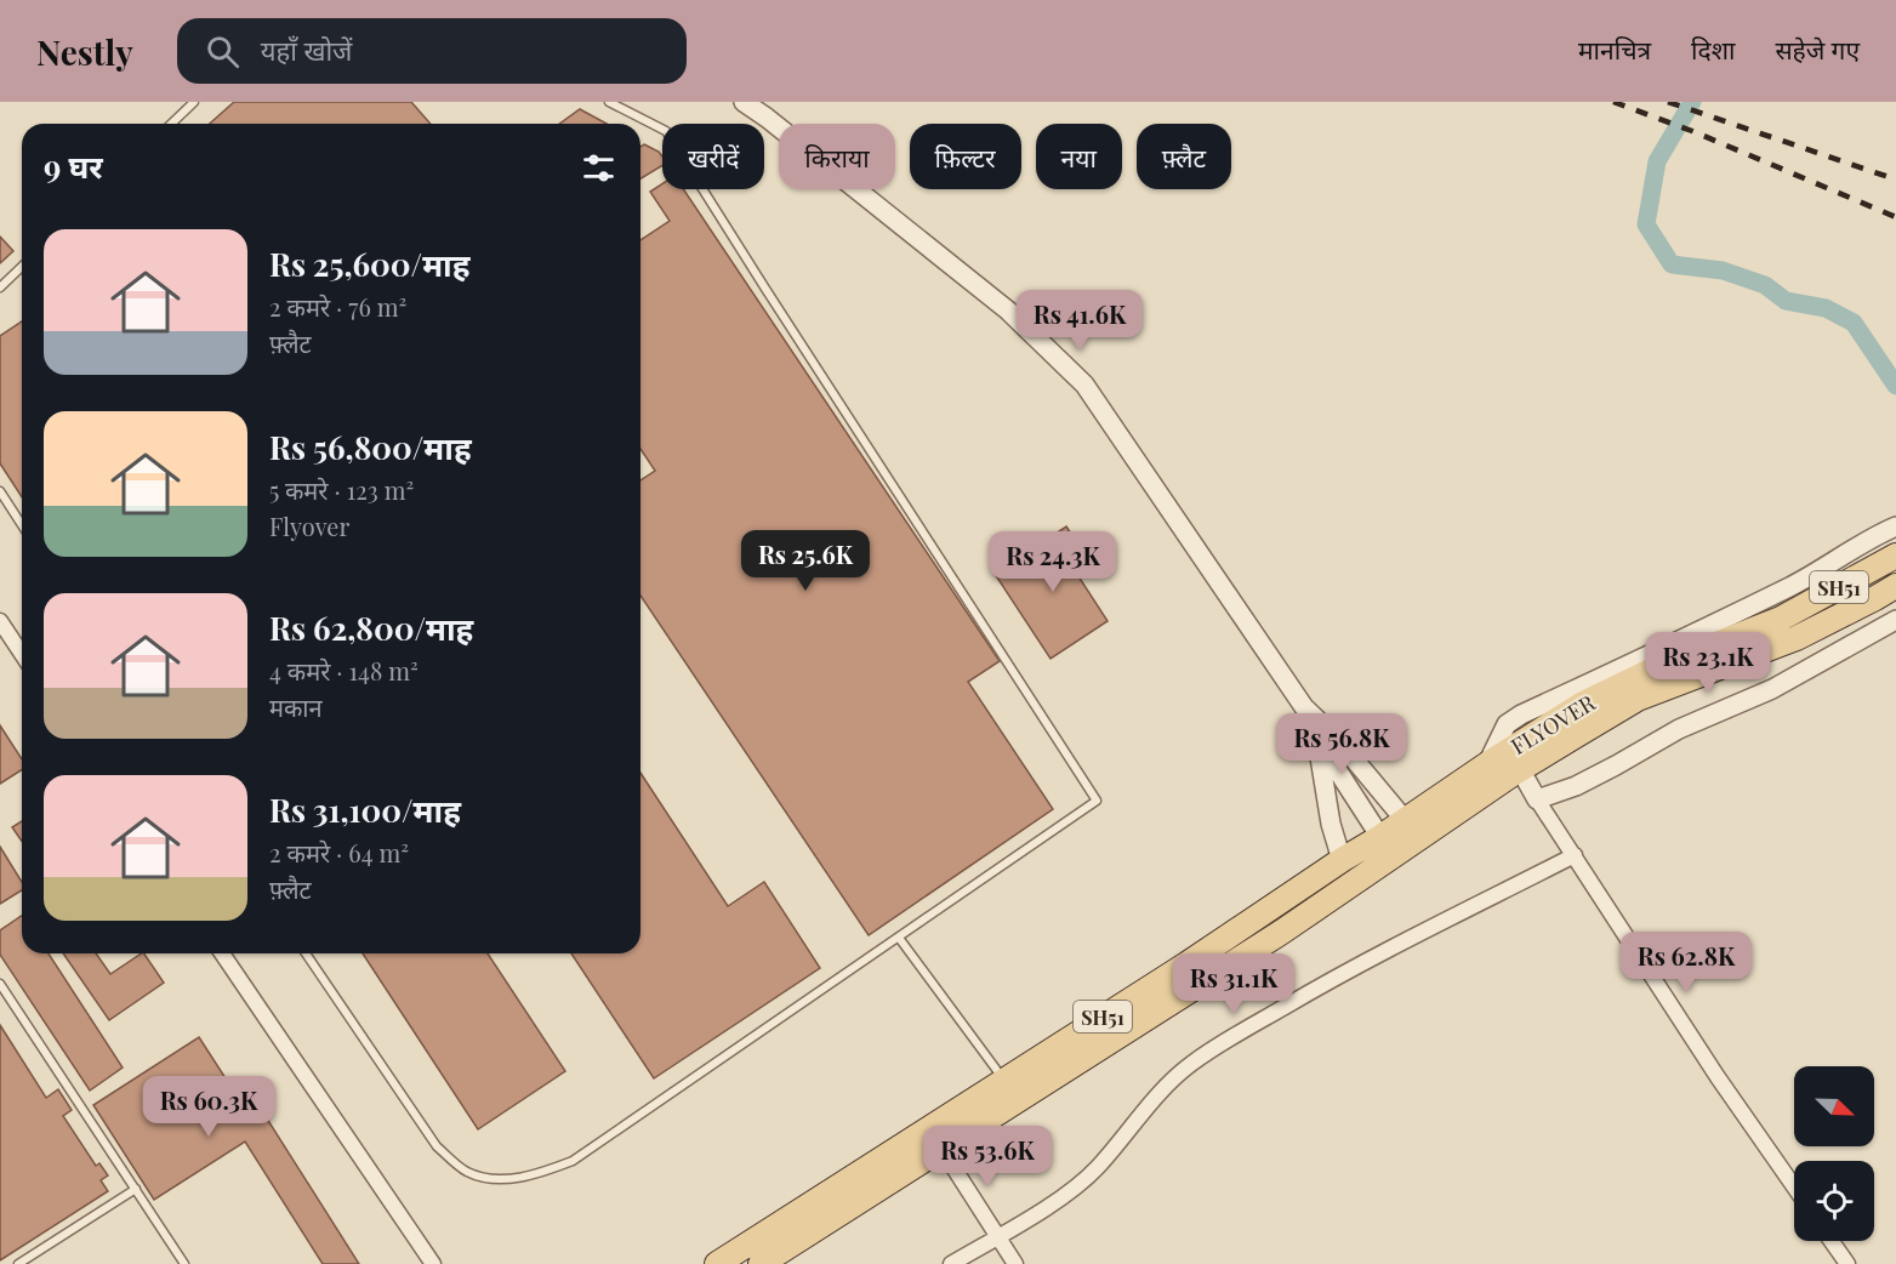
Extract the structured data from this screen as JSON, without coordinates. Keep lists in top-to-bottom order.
{
  "streets": {
    "main road": ["SH51", "FLYOVER"]
  },
  "crossings": [
    ["SH51", "FLYOVER"]
  ],
  "north": "bottom right",
  "page": {
    "header": "Nestly",
    "search": "यहाँ खोजें",
    "nav": ["मानचित्र", "दिशा", "सहेजे गए"],
    "chip": [
      "खरीदें",
      "किराया",
      "फ़िल्टर",
      "नया",
      "फ़्लैट"
    ],
    "heading": "9 घर",
    "list": [
      {
        "name": "Rs 25,600/माह",
        "note": "2 कमरे · 76 m² · फ़्लैट"
      },
      {
        "name": "Rs 56,800/माह",
        "note": "5 कमरे · 123 m² · Flyover"
      },
      {
        "name": "Rs 62,800/माह",
        "note": "4 कमरे · 148 m² · मकान"
      },
      {
        "name": "Rs 31,100/माह",
        "note": "2 कमरे · 64 m² · फ़्लैट"
      }
    ],
    "price": [
      "Rs 41.6K",
      "Rs 25.6K",
      "Rs 24.3K",
      "Rs 23.1K",
      "Rs 56.8K",
      "Rs 62.8K",
      "Rs 31.1K",
      "Rs 60.3K",
      "Rs 53.6K"
    ]
  }
}
